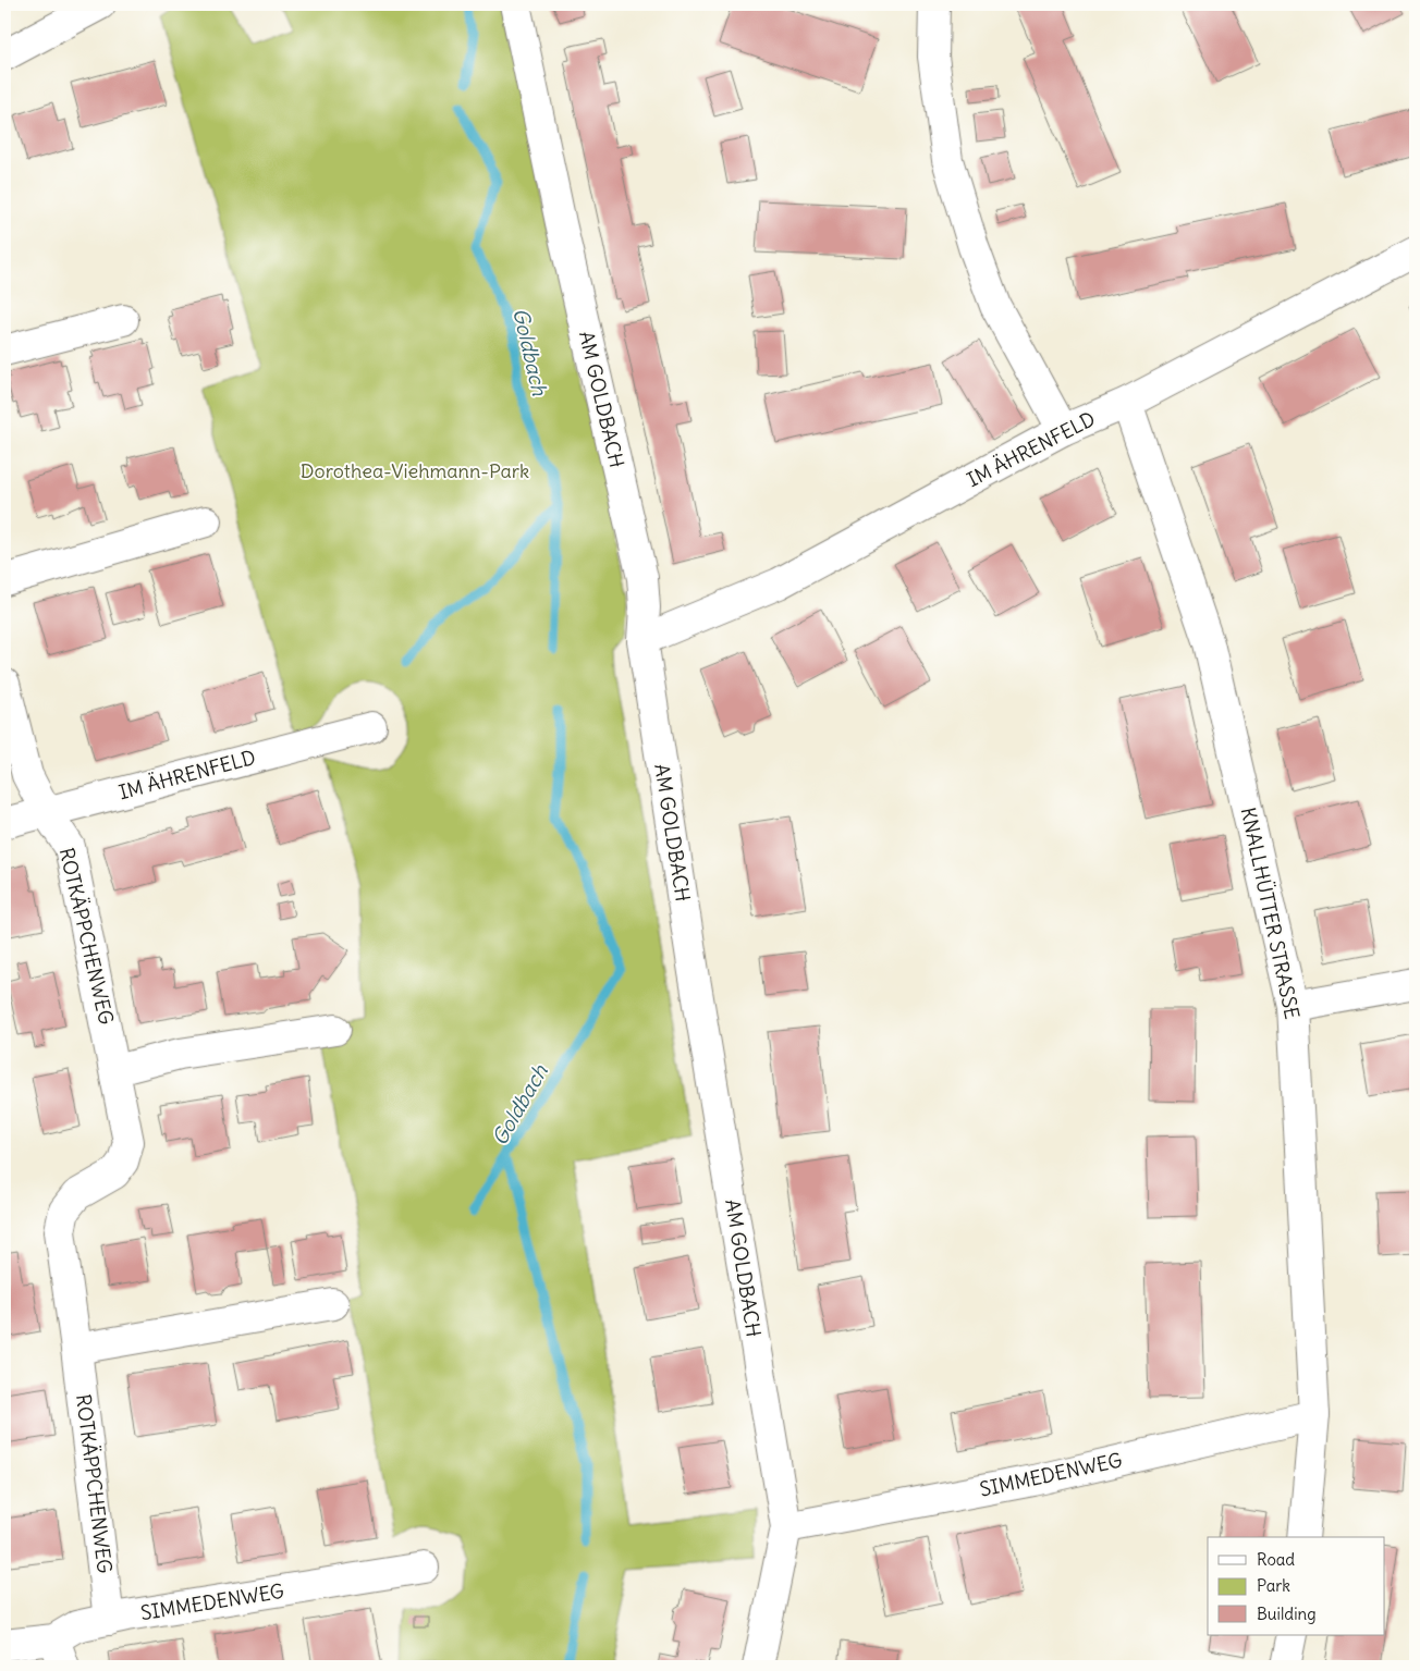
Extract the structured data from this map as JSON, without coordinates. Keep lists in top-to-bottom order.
{
  "streets": {
    "street": [
      "AM GOLDBACH",
      "IM ÄHRENFELD",
      "KNALLHÜTTER STRASSE",
      "ROTKÄPPCHENWEG",
      "SIMMEDENWEG"
    ]
  },
  "crossings": [
    ["AM GOLDBACH", "IM ÄHRENFELD"],
    ["AM GOLDBACH", "SIMMEDENWEG"],
    ["IM ÄHRENFELD", "KNALLHÜTTER STRASSE"],
    ["IM ÄHRENFELD", "ROTKÄPPCHENWEG"],
    ["KNALLHÜTTER STRASSE", "SIMMEDENWEG"],
    ["ROTKÄPPCHENWEG", "SIMMEDENWEG"]
  ],
  "water": ["Goldbach"],
  "parks": ["Dorothea-Viehmann-Park"],
  "legend": ["Road", "Park", "Building"]
}
